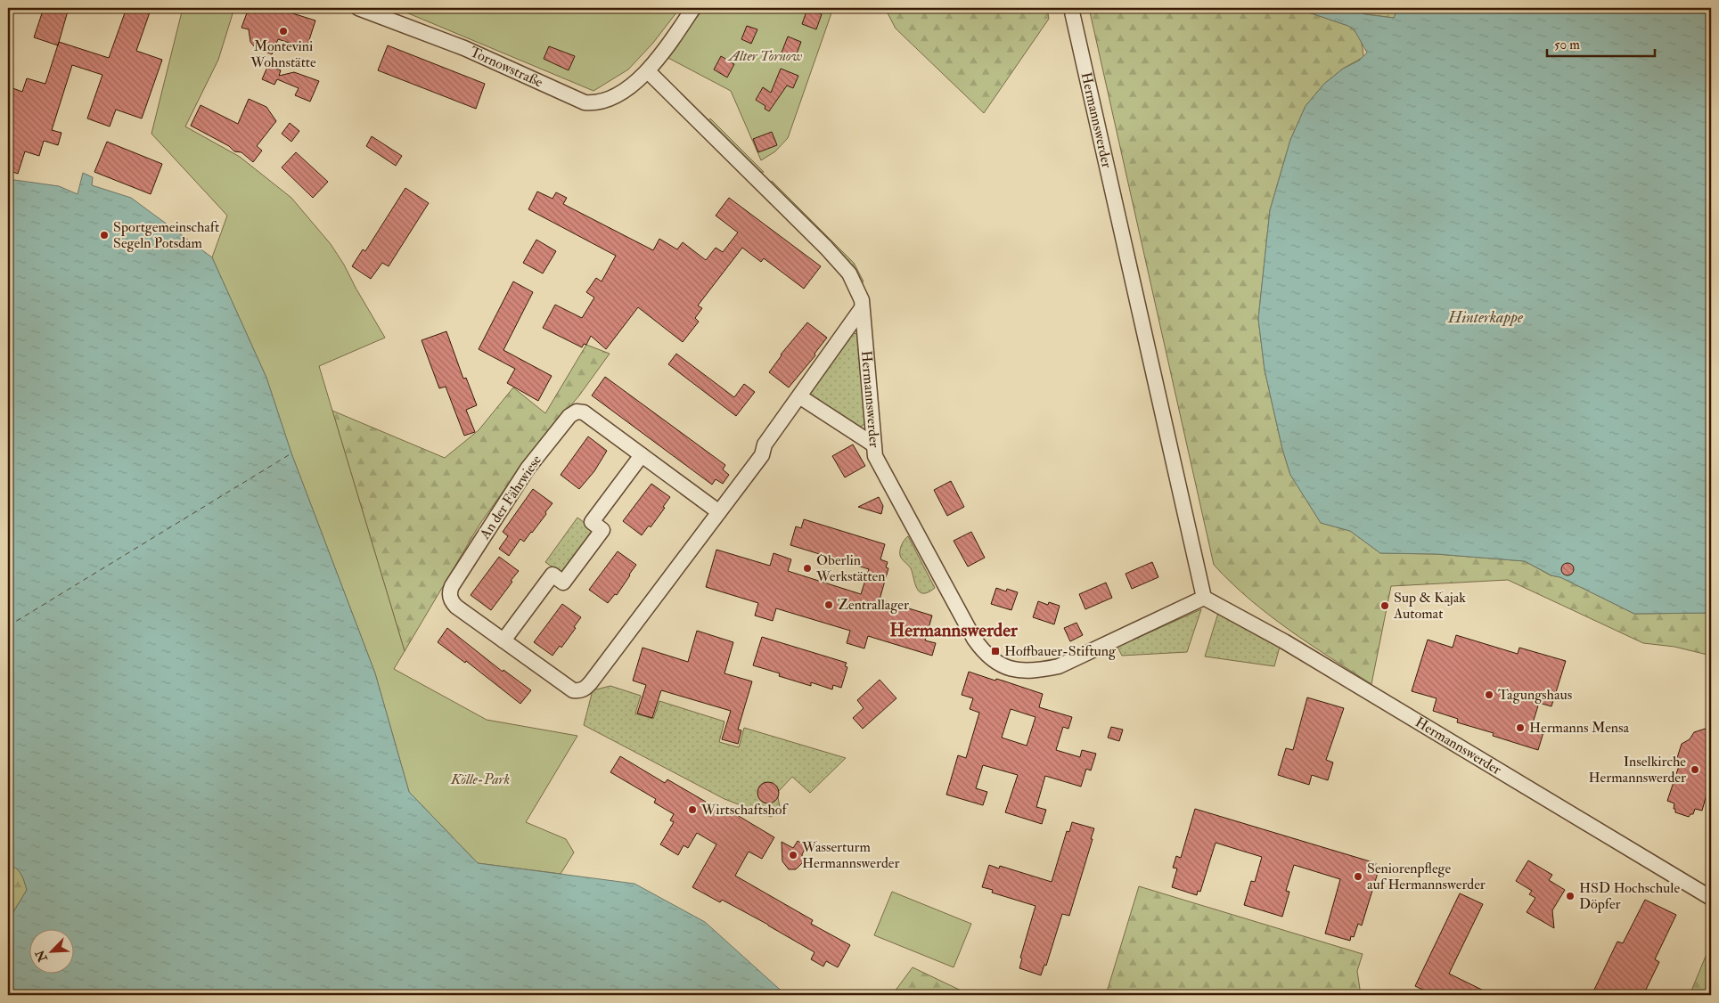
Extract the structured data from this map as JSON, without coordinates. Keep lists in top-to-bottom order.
{
  "streets": {
    "street": ["Tornowstraße", "Hermannswerder", "An der Fährwiese"]
  },
  "crossings": [
    ["Tornowstraße", "Hermannswerder"],
    ["Hermannswerder", "An der Fährwiese"]
  ],
  "districts": ["Hermannswerder"],
  "water": ["Hinterkappe"],
  "parks": ["Alter Tornow", "Kölle-Park"],
  "places": {
    "other": [
      "Montevini Wohnstätte",
      "Sportgemeinschaft Segeln Potsdam",
      "Oberlin Werkstätten",
      "Zentrallager",
      "Sup & Kajak Automat",
      "Tagungshaus",
      "Hermanns Mensa",
      "Inselkirche Hermannswerder",
      "Wirtschaftshof",
      "Wasserturm Hermannswerder",
      "Seniorenpflege auf Hermannswerder",
      "HSD Hochschule Döpfer"
    ],
    "transit": ["Hoffbauer-Stiftung"]
  },
  "scale_bar": "50 m",
  "north": "bottom left"
}
